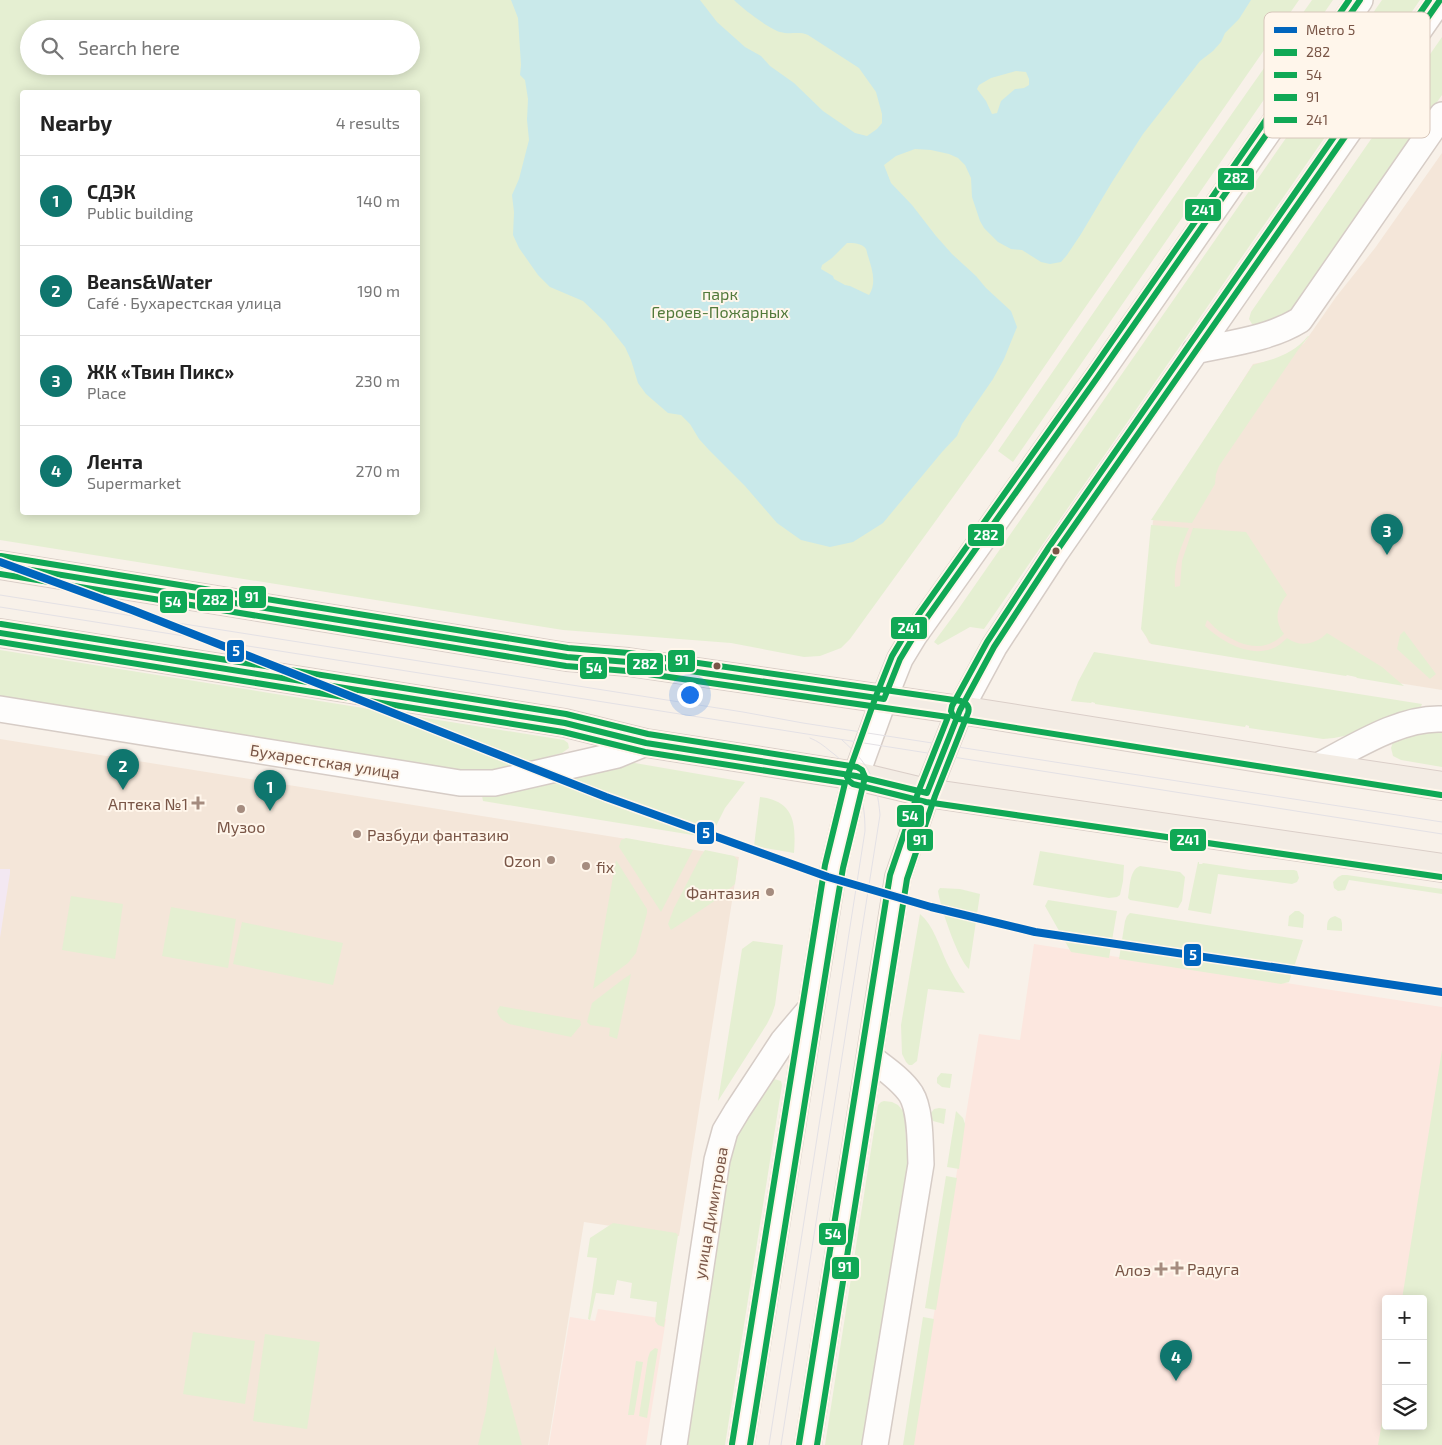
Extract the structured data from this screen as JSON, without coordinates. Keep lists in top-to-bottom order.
{
  "streets": {
    "main road": ["Бухарестская улица"],
    "street": ["улица Димитрова"]
  },
  "parks": ["парк Героев-Пожарных"],
  "places": {
    "health": ["Аптека №1", "Радуга", "Алоэ"],
    "other": [
      "Музоо",
      "Разбуди фантазию",
      "Ozon",
      "fix",
      "Фантазия"
    ]
  },
  "lines": [
    "transit line 282",
    "transit line 241",
    "transit line 91",
    "metro line 5",
    "transit line 54"
  ],
  "legend": [
    "Metro 5",
    "282",
    "54",
    "91",
    "241"
  ],
  "page": {
    "search": "Search here",
    "heading": ["Nearby", "4 results"],
    "list": [
      {
        "mark": "1",
        "name": "СДЭК",
        "note": "Public building",
        "value": "140 m"
      },
      {
        "mark": "2",
        "name": "Beans&Water",
        "note": "Café · Бухарестская улица",
        "value": "190 m"
      },
      {
        "mark": "3",
        "name": "ЖК «Твин Пикс»",
        "note": "Place",
        "value": "230 m"
      },
      {
        "mark": "4",
        "name": "Лента",
        "note": "Supermarket",
        "value": "270 m"
      }
    ],
    "pins": [
      "3",
      "2",
      "1",
      "4"
    ],
    "map_buttons": ["+", "−"]
  }
}
